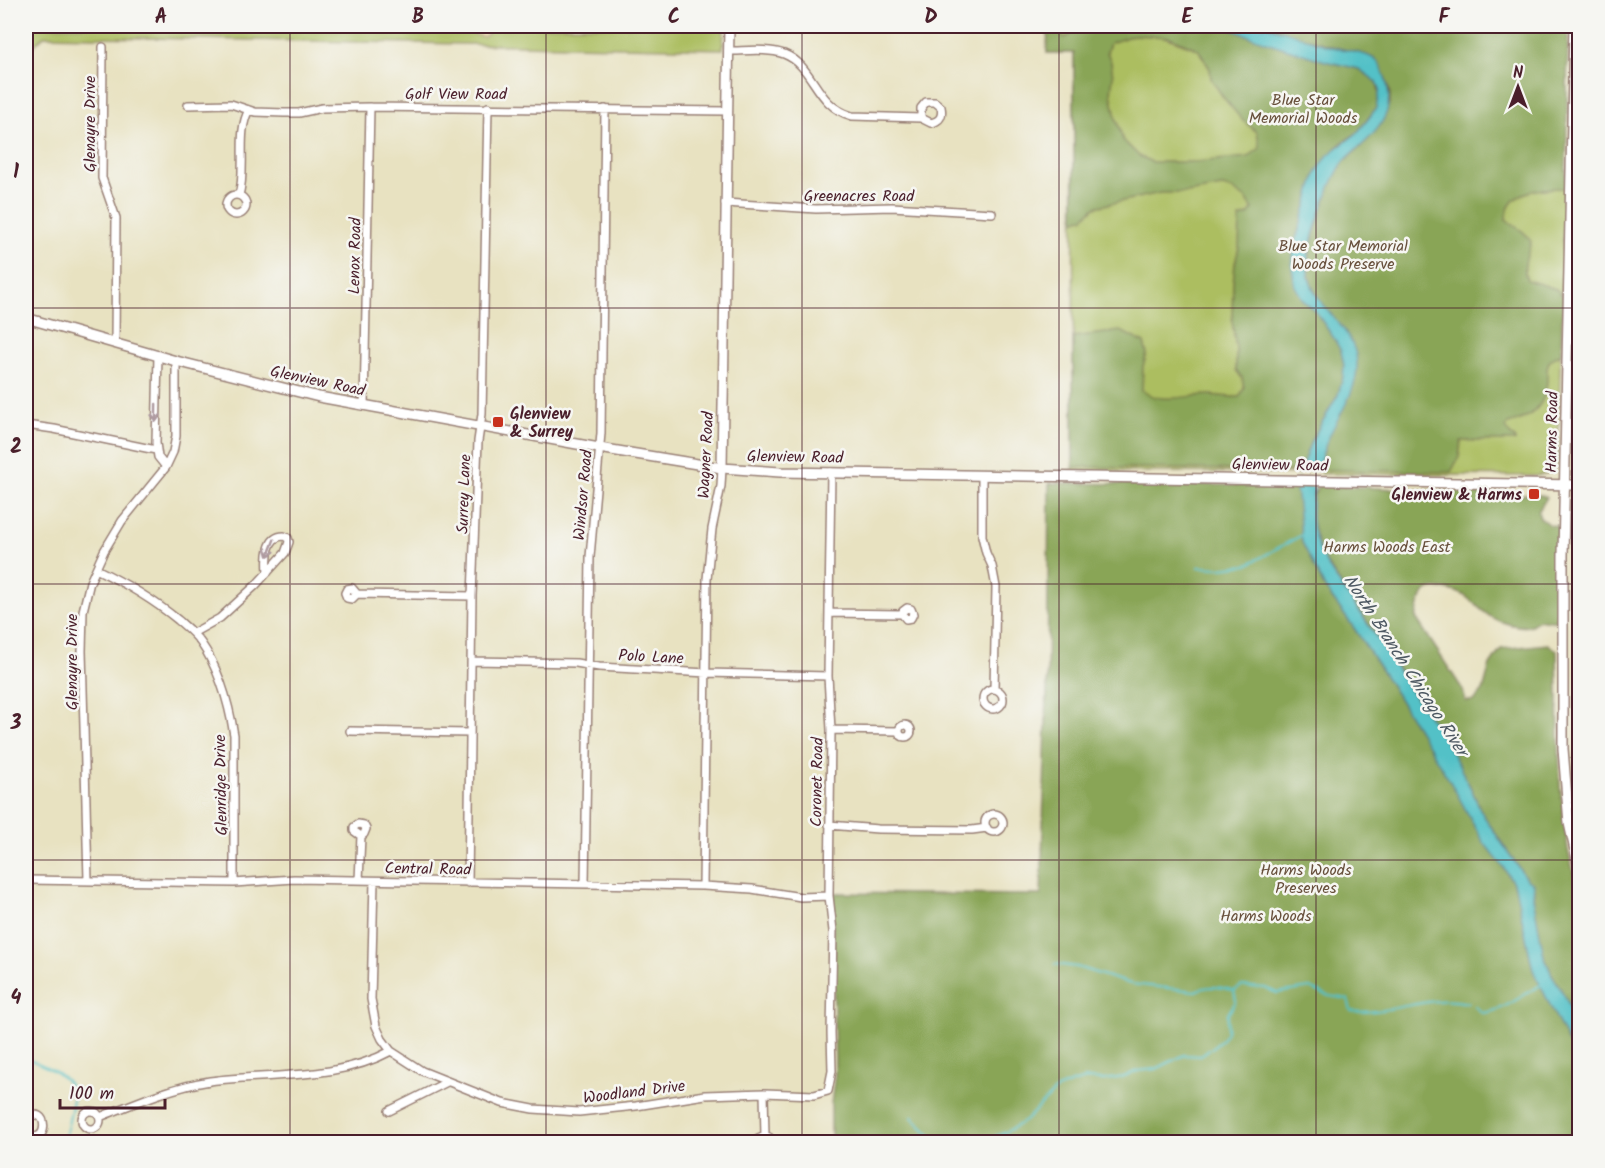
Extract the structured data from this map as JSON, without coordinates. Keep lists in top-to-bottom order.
{
  "streets": {
    "main road": ["Glenview Road", "Harms Road", "Wagner Road"],
    "street": [
      "Golf View Road",
      "Glenayre Drive",
      "Greenacres Road",
      "Lenox Road",
      "Surrey Lane",
      "Windsor Road",
      "Polo Lane",
      "Coronet Road",
      "Glenridge Drive",
      "Central Road",
      "Woodland Drive"
    ]
  },
  "crossings": [
    ["Golf View Road", "Lenox Road"],
    ["Golf View Road", "Wagner Road"],
    ["Golf View Road", "Surrey Lane"],
    ["Golf View Road", "Windsor Road"],
    ["Glenayre Drive", "Glenview Road"],
    ["Glenayre Drive", "Glenridge Drive"],
    ["Glenayre Drive", "Central Road"],
    ["Greenacres Road", "Wagner Road"],
    ["Lenox Road", "Glenview Road"],
    ["Glenview Road", "Harms Road"],
    ["Glenview Road", "Wagner Road"],
    ["Glenview Road", "Surrey Lane"],
    ["Glenview Road", "Windsor Road"],
    ["Glenview Road", "Coronet Road"],
    ["Wagner Road", "Polo Lane"],
    ["Wagner Road", "Central Road"],
    ["Surrey Lane", "Polo Lane"],
    ["Surrey Lane", "Central Road"],
    ["Windsor Road", "Polo Lane"],
    ["Windsor Road", "Central Road"],
    ["Polo Lane", "Coronet Road"],
    ["Coronet Road", "Central Road"],
    ["Coronet Road", "Woodland Drive"],
    ["Glenridge Drive", "Central Road"],
    ["Central Road", "Woodland Drive"]
  ],
  "water": ["North Branch Chicago River"],
  "parks": [
    "Blue Star Memorial Woods",
    "Blue Star Memorial Woods Preserve",
    "Harms Woods East",
    "Harms Woods Preserves",
    "Harms Woods"
  ],
  "places": {
    "transit": ["Glenview & Surrey", "Glenview & Harms"]
  },
  "scale_bar": "100 m",
  "north": "top",
  "grid": {
    "columns": [
      "A",
      "B",
      "C",
      "D",
      "E",
      "F"
    ],
    "rows": [
      "1",
      "2",
      "3",
      "4"
    ]
  }
}
